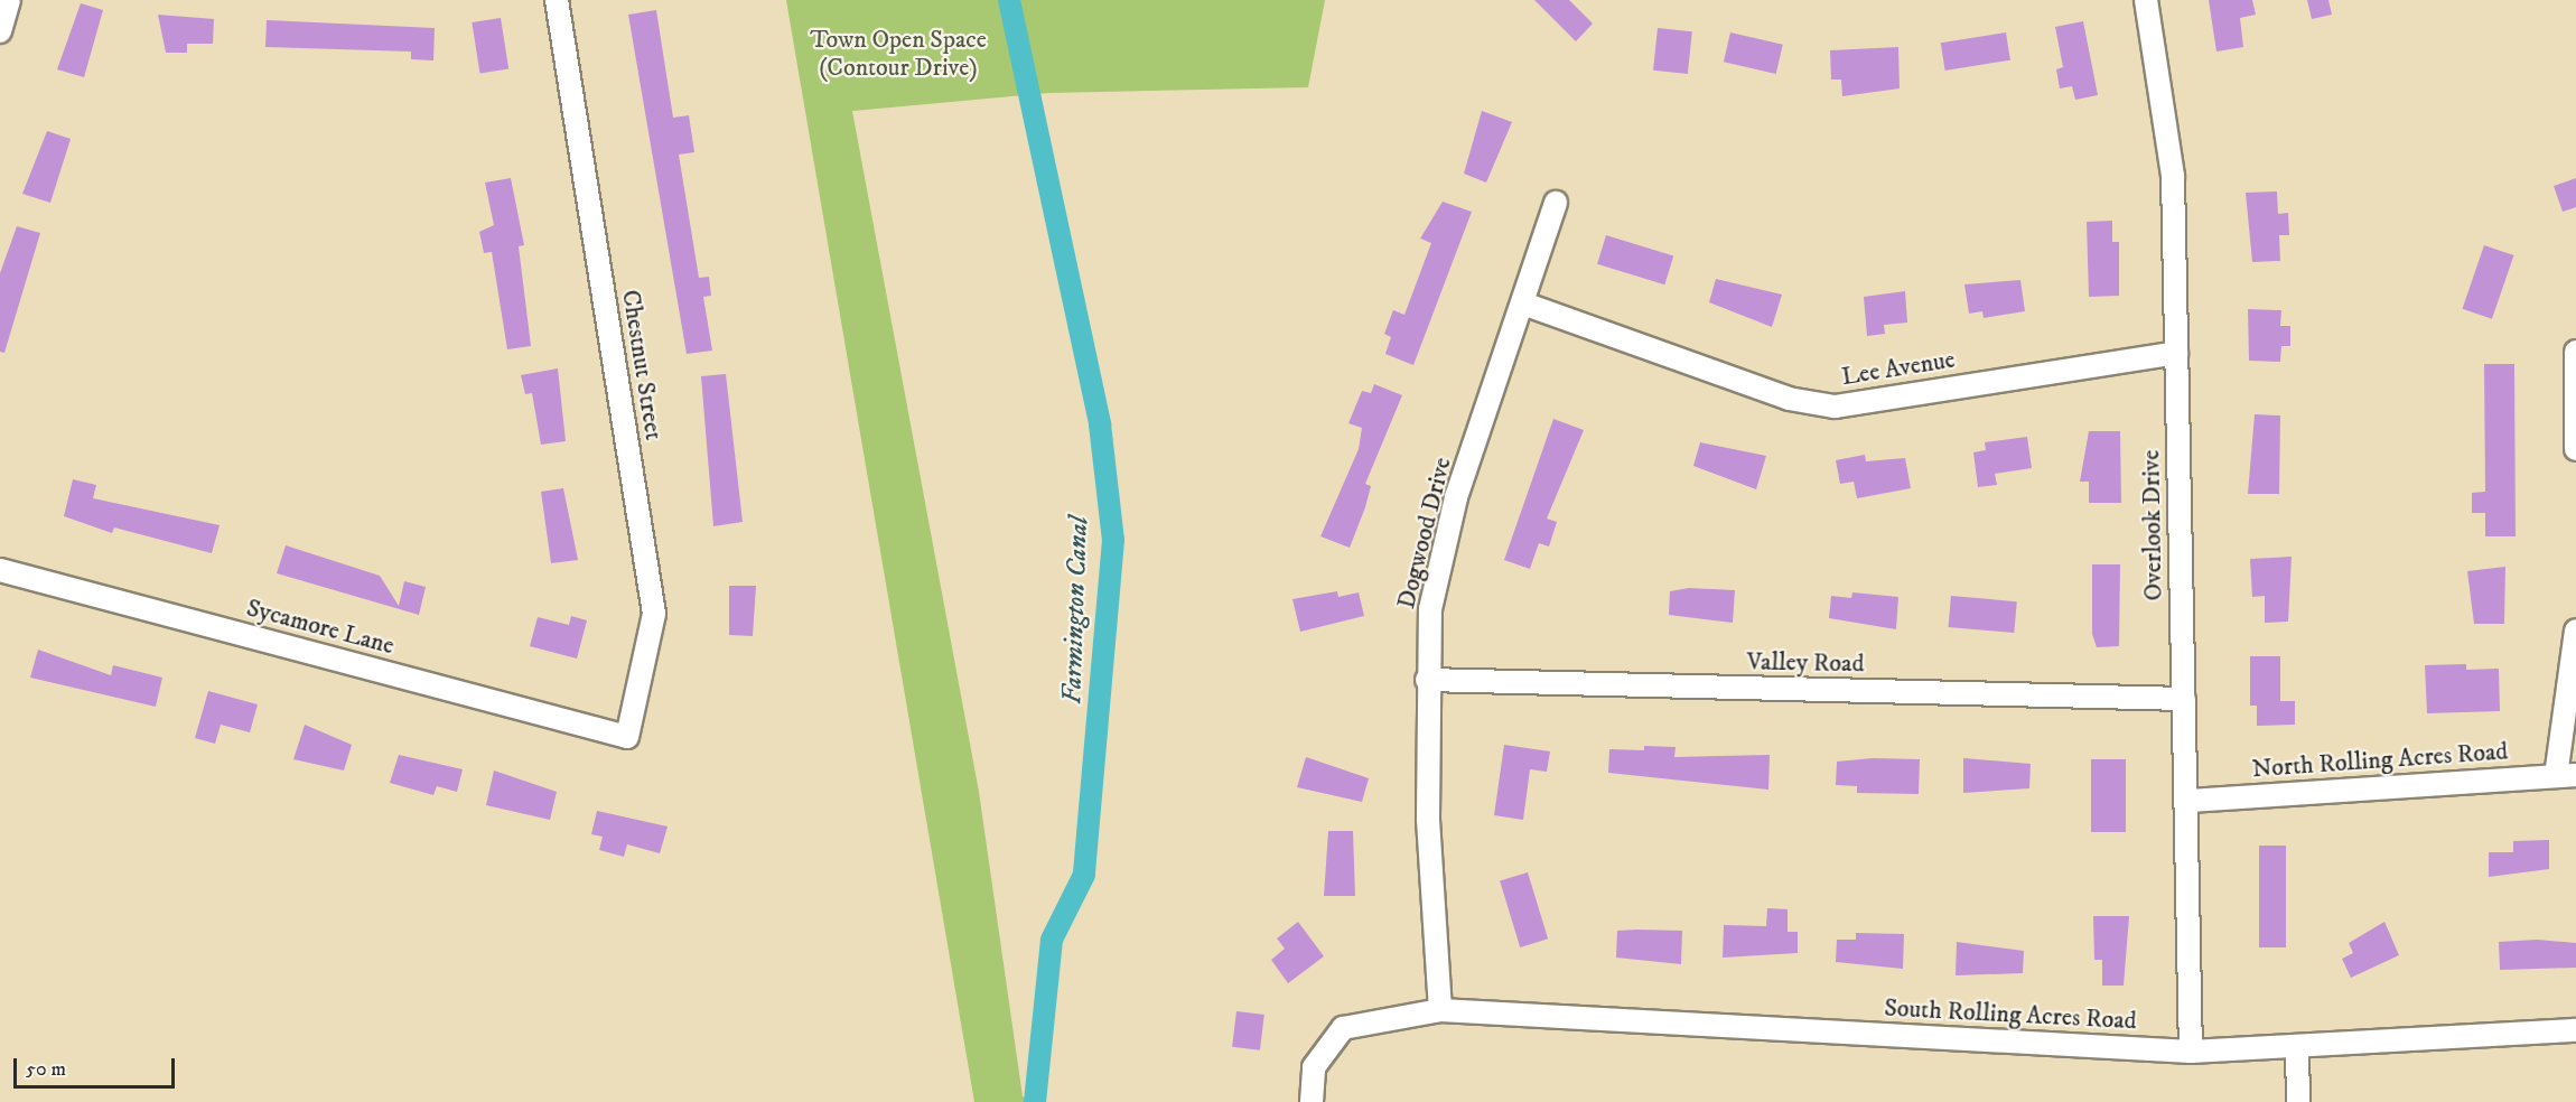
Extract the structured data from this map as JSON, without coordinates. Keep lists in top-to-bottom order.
{
  "streets": {
    "street": [
      "Chestnut Street",
      "Lee Avenue",
      "Overlook Drive",
      "Dogwood Drive",
      "Sycamore Lane",
      "Valley Road",
      "North Rolling Acres Road",
      "South Rolling Acres Road"
    ]
  },
  "crossings": [
    ["Chestnut Street", "Sycamore Lane"],
    ["Lee Avenue", "Overlook Drive"],
    ["Lee Avenue", "Dogwood Drive"],
    ["Overlook Drive", "Valley Road"],
    ["Overlook Drive", "North Rolling Acres Road"],
    ["Overlook Drive", "South Rolling Acres Road"],
    ["Dogwood Drive", "Valley Road"],
    ["Dogwood Drive", "South Rolling Acres Road"]
  ],
  "water": ["Farmington Canal"],
  "parks": ["Town Open Space (Contour Drive)"],
  "scale_bar": "50 m"
}
